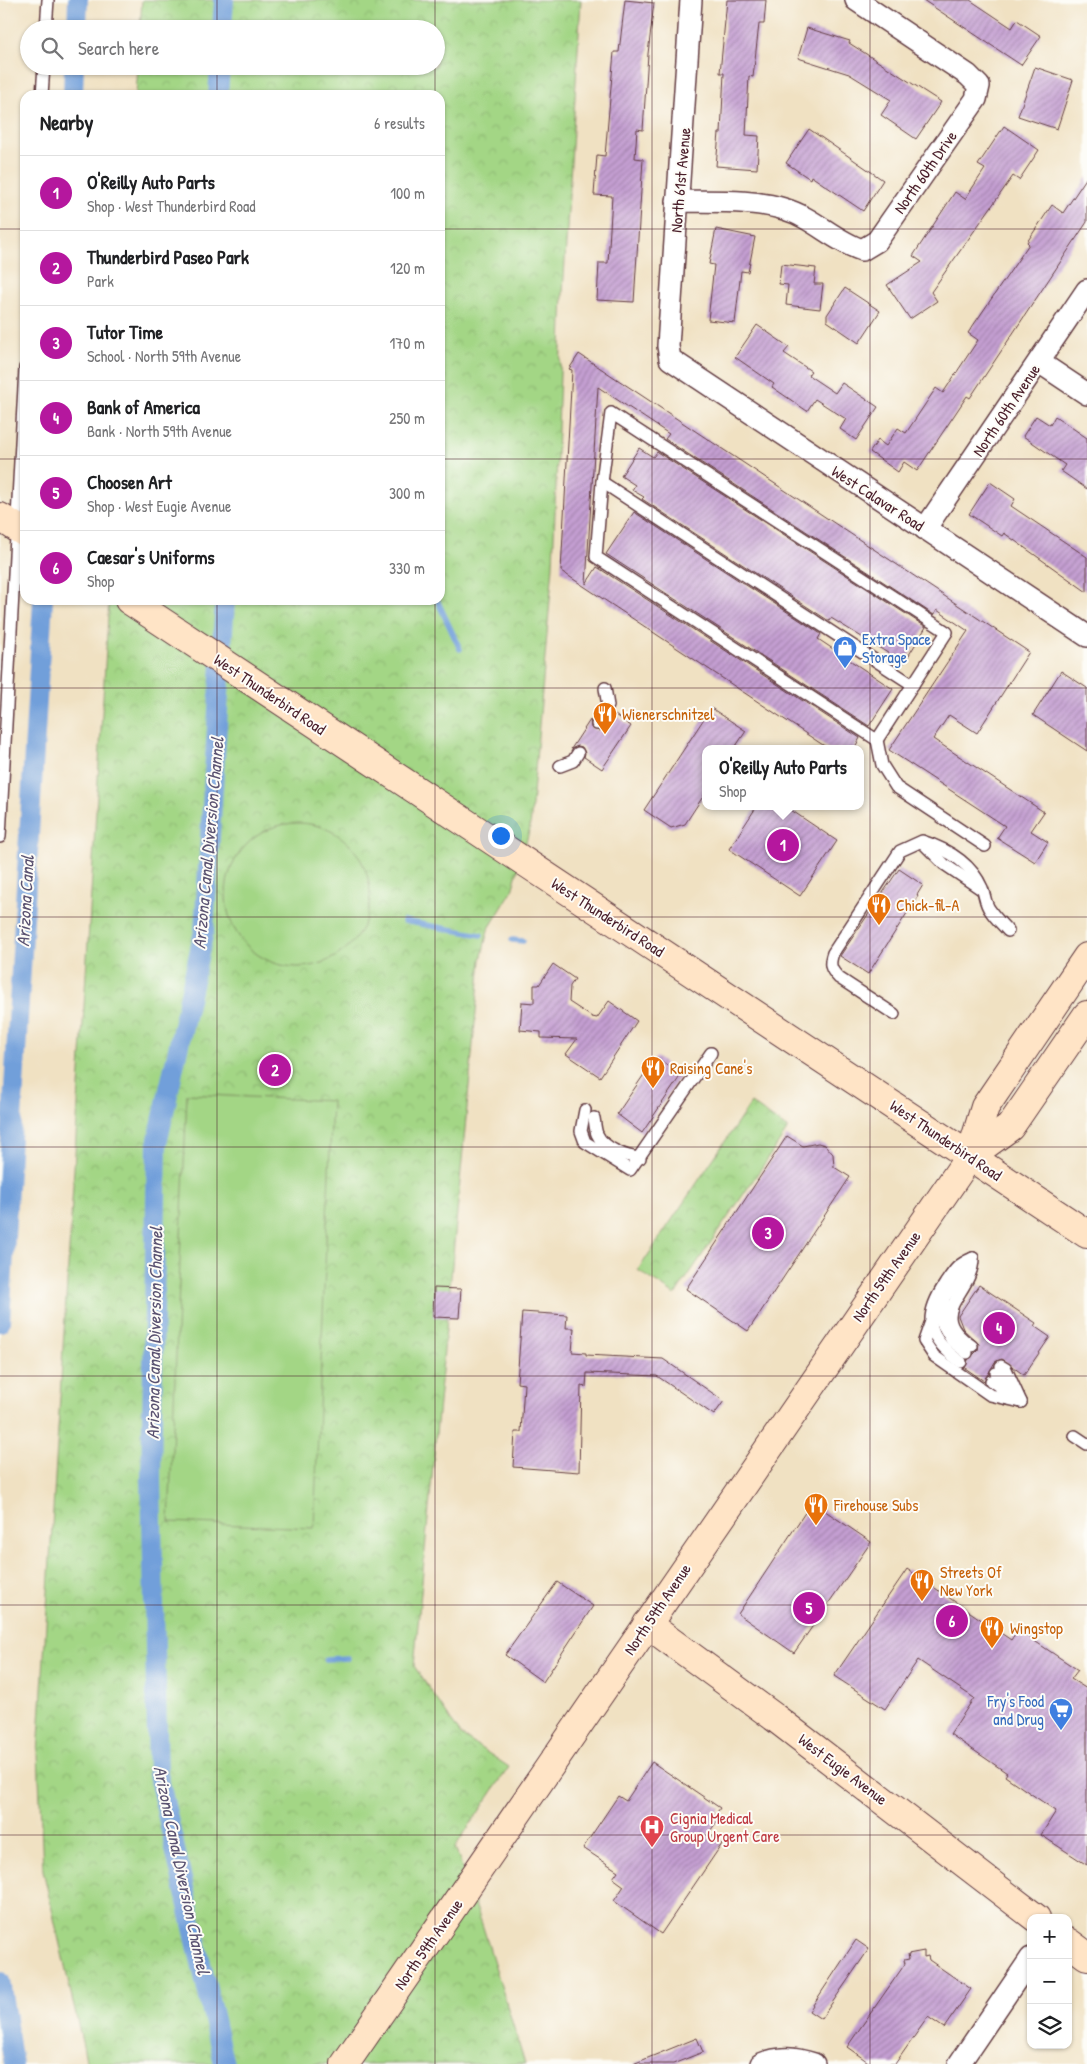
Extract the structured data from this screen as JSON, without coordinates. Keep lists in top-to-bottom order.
{
  "streets": {
    "main road": ["West Thunderbird Road", "North 59th Avenue", "West Eugie Avenue"],
    "street": [
      "North 60th Drive",
      "North 61st Avenue",
      "North 60th Avenue",
      "West Calavar Road"
    ]
  },
  "crossings": [
    ["North 60th Drive", "North 61st Avenue"],
    ["North 61st Avenue", "West Calavar Road"],
    ["North 60th Avenue", "West Calavar Road"],
    ["West Thunderbird Road", "North 59th Avenue"],
    ["North 59th Avenue", "West Eugie Avenue"]
  ],
  "water": ["Arizona Canal Diversion Channel", "Arizona Canal"],
  "places": {
    "shop": ["Extra Space Storage"],
    "restaurant": [
      "Wienerschnitzel",
      "Chick-fil-A",
      "Raising Cane's",
      "Firehouse Subs",
      "Streets Of New York",
      "Wingstop"
    ],
    "supermarket": ["Fry's Food and Drug"],
    "hospital": ["Cignia Medical Group Urgent Care"]
  },
  "page": {
    "search": "Search here",
    "heading": ["Nearby", "6 results"],
    "list": [
      {
        "mark": "1",
        "name": "O'Reilly Auto Parts",
        "note": "Shop · West Thunderbird Road",
        "value": "100 m"
      },
      {
        "mark": "2",
        "name": "Thunderbird Paseo Park",
        "note": "Park",
        "value": "120 m"
      },
      {
        "mark": "3",
        "name": "Tutor Time",
        "note": "School · North 59th Avenue",
        "value": "170 m"
      },
      {
        "mark": "4",
        "name": "Bank of America",
        "note": "Bank · North 59th Avenue",
        "value": "250 m"
      },
      {
        "mark": "5",
        "name": "Choosen Art",
        "note": "Shop · West Eugie Avenue",
        "value": "300 m"
      },
      {
        "mark": "6",
        "name": "Caesar's Uniforms",
        "note": "Shop",
        "value": "330 m"
      }
    ],
    "popup": ["O'Reilly Auto Parts", "Shop"],
    "pins": [
      "1",
      "2",
      "3",
      "4",
      "5",
      "6"
    ],
    "map_buttons": ["+", "−"]
  }
}
